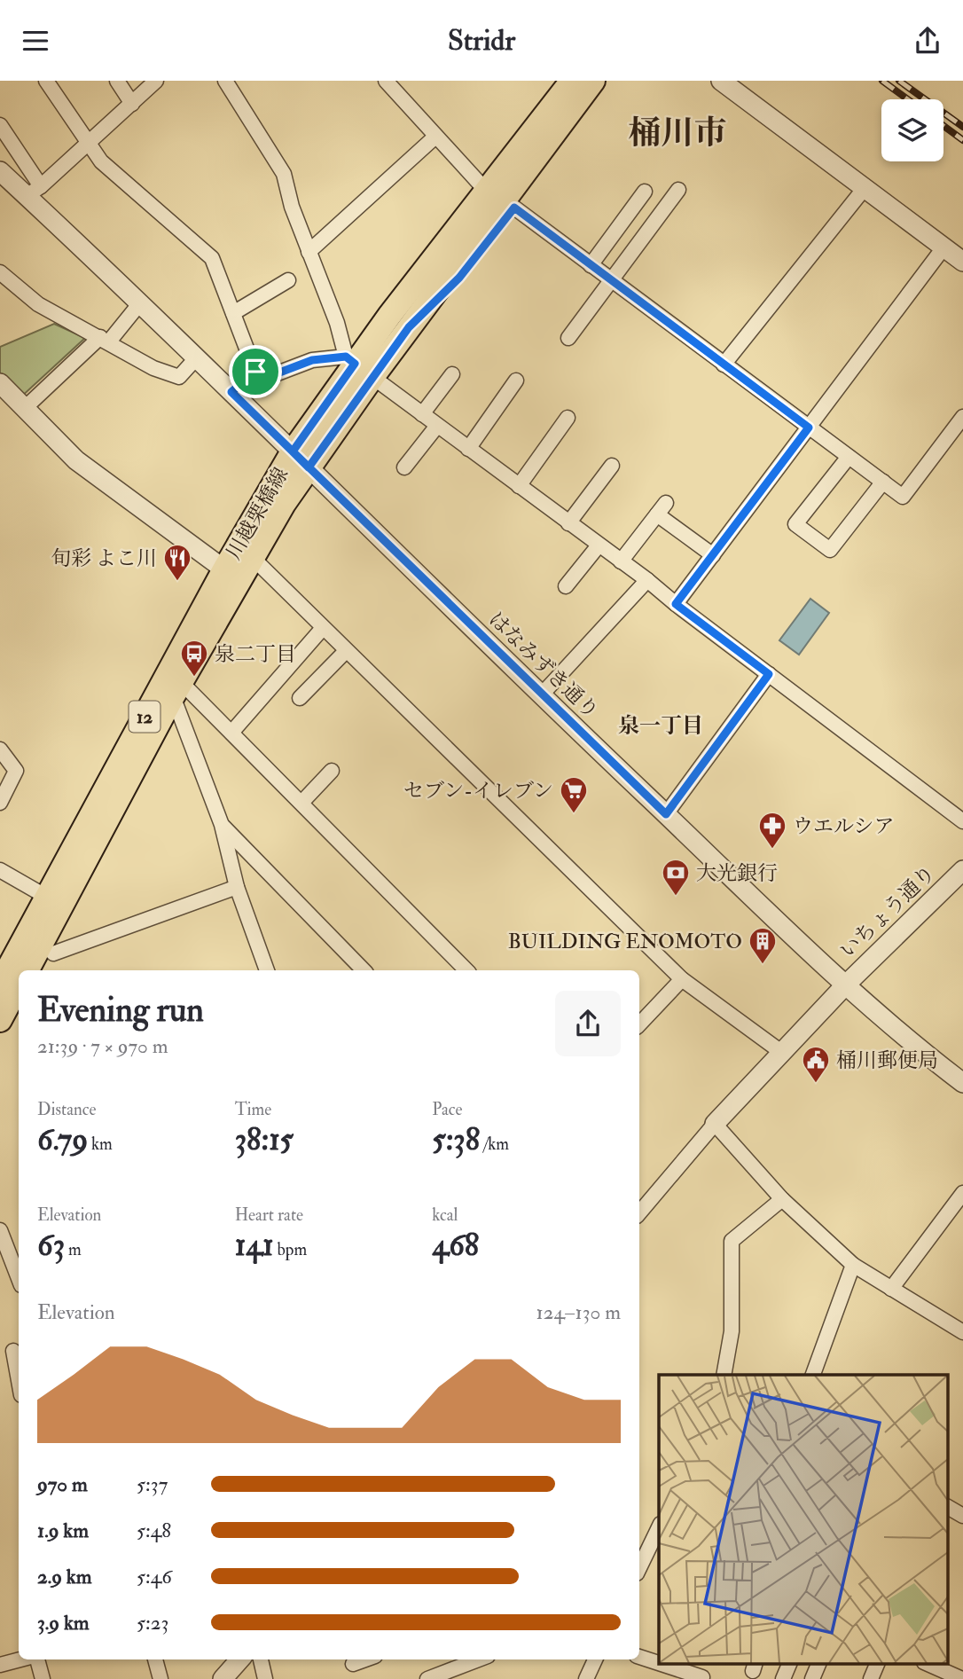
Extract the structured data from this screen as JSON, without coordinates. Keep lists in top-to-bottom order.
{
  "streets": {
    "main road": ["川越栗橋線", "12"],
    "street": ["はなみずき通り", "いちょう通り"]
  },
  "crossings": [
    ["川越栗橋線", "はなみずき通り"],
    ["はなみずき通り", "いちょう通り"]
  ],
  "districts": ["桶川市", "泉一丁目"],
  "places": {
    "restaurant": ["旬彩 よこ川"],
    "bus stop": ["泉二丁目"],
    "supermarket": ["セブン-イレブン"],
    "pharmacy": ["ウエルシア"],
    "bank": ["大光銀行"],
    "building": ["BUILDING ENOMOTO"],
    "public building": ["桶川郵便局"]
  },
  "page": {
    "header": "Stridr",
    "heading": ["Evening run", "21:39 · 7 × 970 m"],
    "stats": [
      ["Distance", "6.79 km"],
      ["Time", "38:15"],
      ["Pace", "5:38 /km"],
      ["Elevation", "63 m"],
      ["Heart rate", "141 bpm"],
      ["kcal", "468"]
    ],
    "chart": ["Elevation", "124–130 m"],
    "list": [
      {
        "name": "970 m",
        "note": "5:37"
      },
      {
        "name": "1.9 km",
        "note": "5:48"
      },
      {
        "name": "2.9 km",
        "note": "5:46"
      },
      {
        "name": "3.9 km",
        "note": "5:23"
      }
    ]
  }
}
